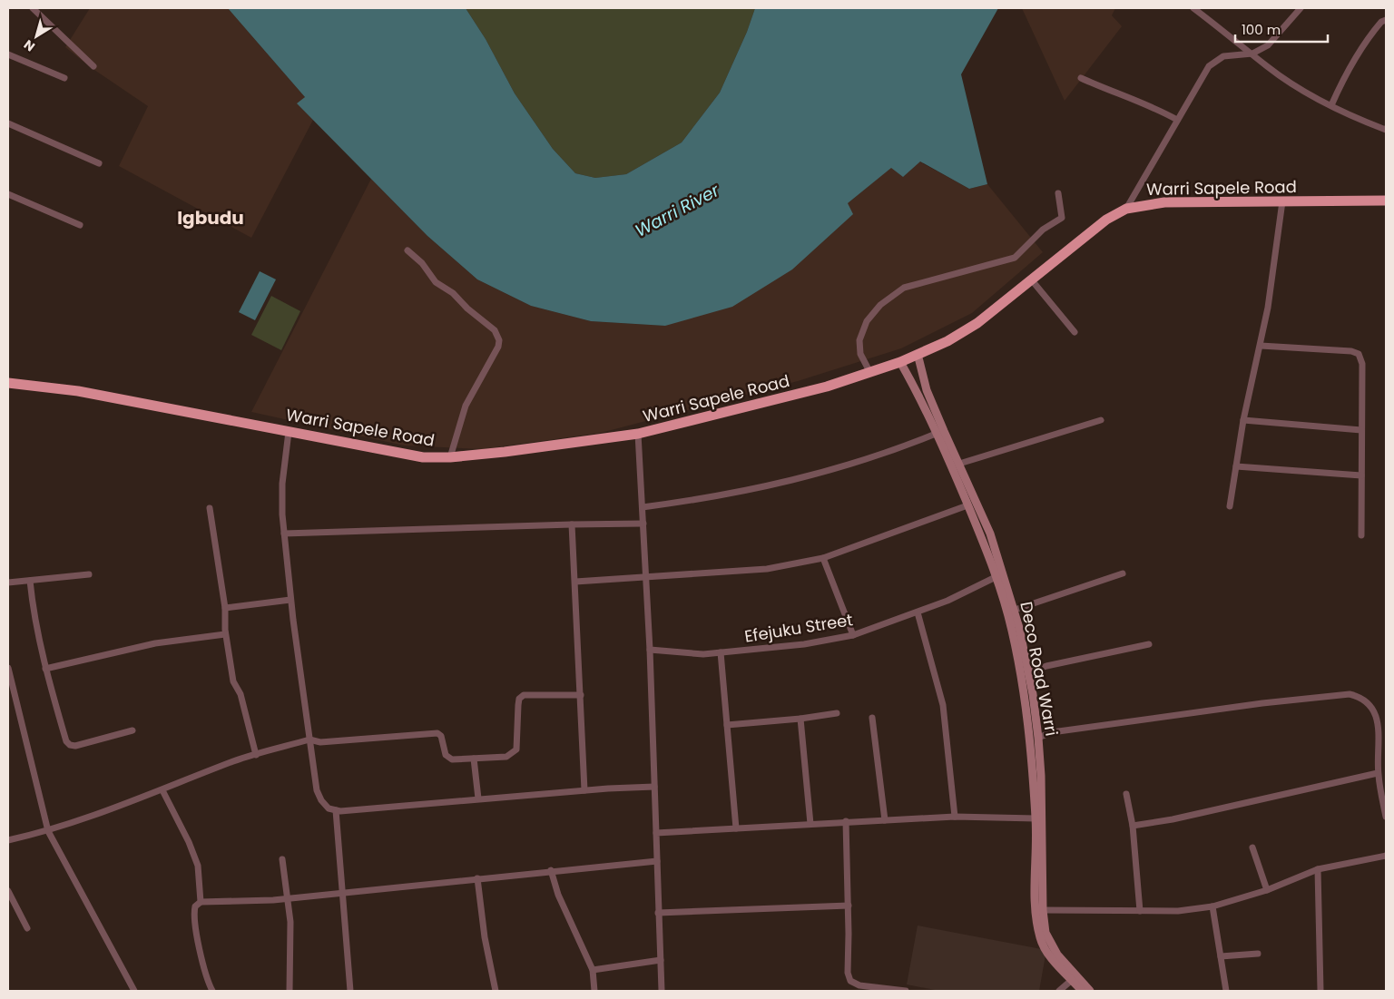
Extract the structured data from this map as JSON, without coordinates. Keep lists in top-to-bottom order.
{
  "streets": {
    "highway": ["Warri Sapele Road"],
    "main road": ["Deco Road Warri"],
    "street": ["Efejuku Street"]
  },
  "crossings": [
    ["Warri Sapele Road", "Deco Road Warri"],
    ["Efejuku Street", "Deco Road Warri"]
  ],
  "districts": ["Igbudu"],
  "water": ["Warri River"],
  "scale_bar": "100 m",
  "north": "bottom left"
}
